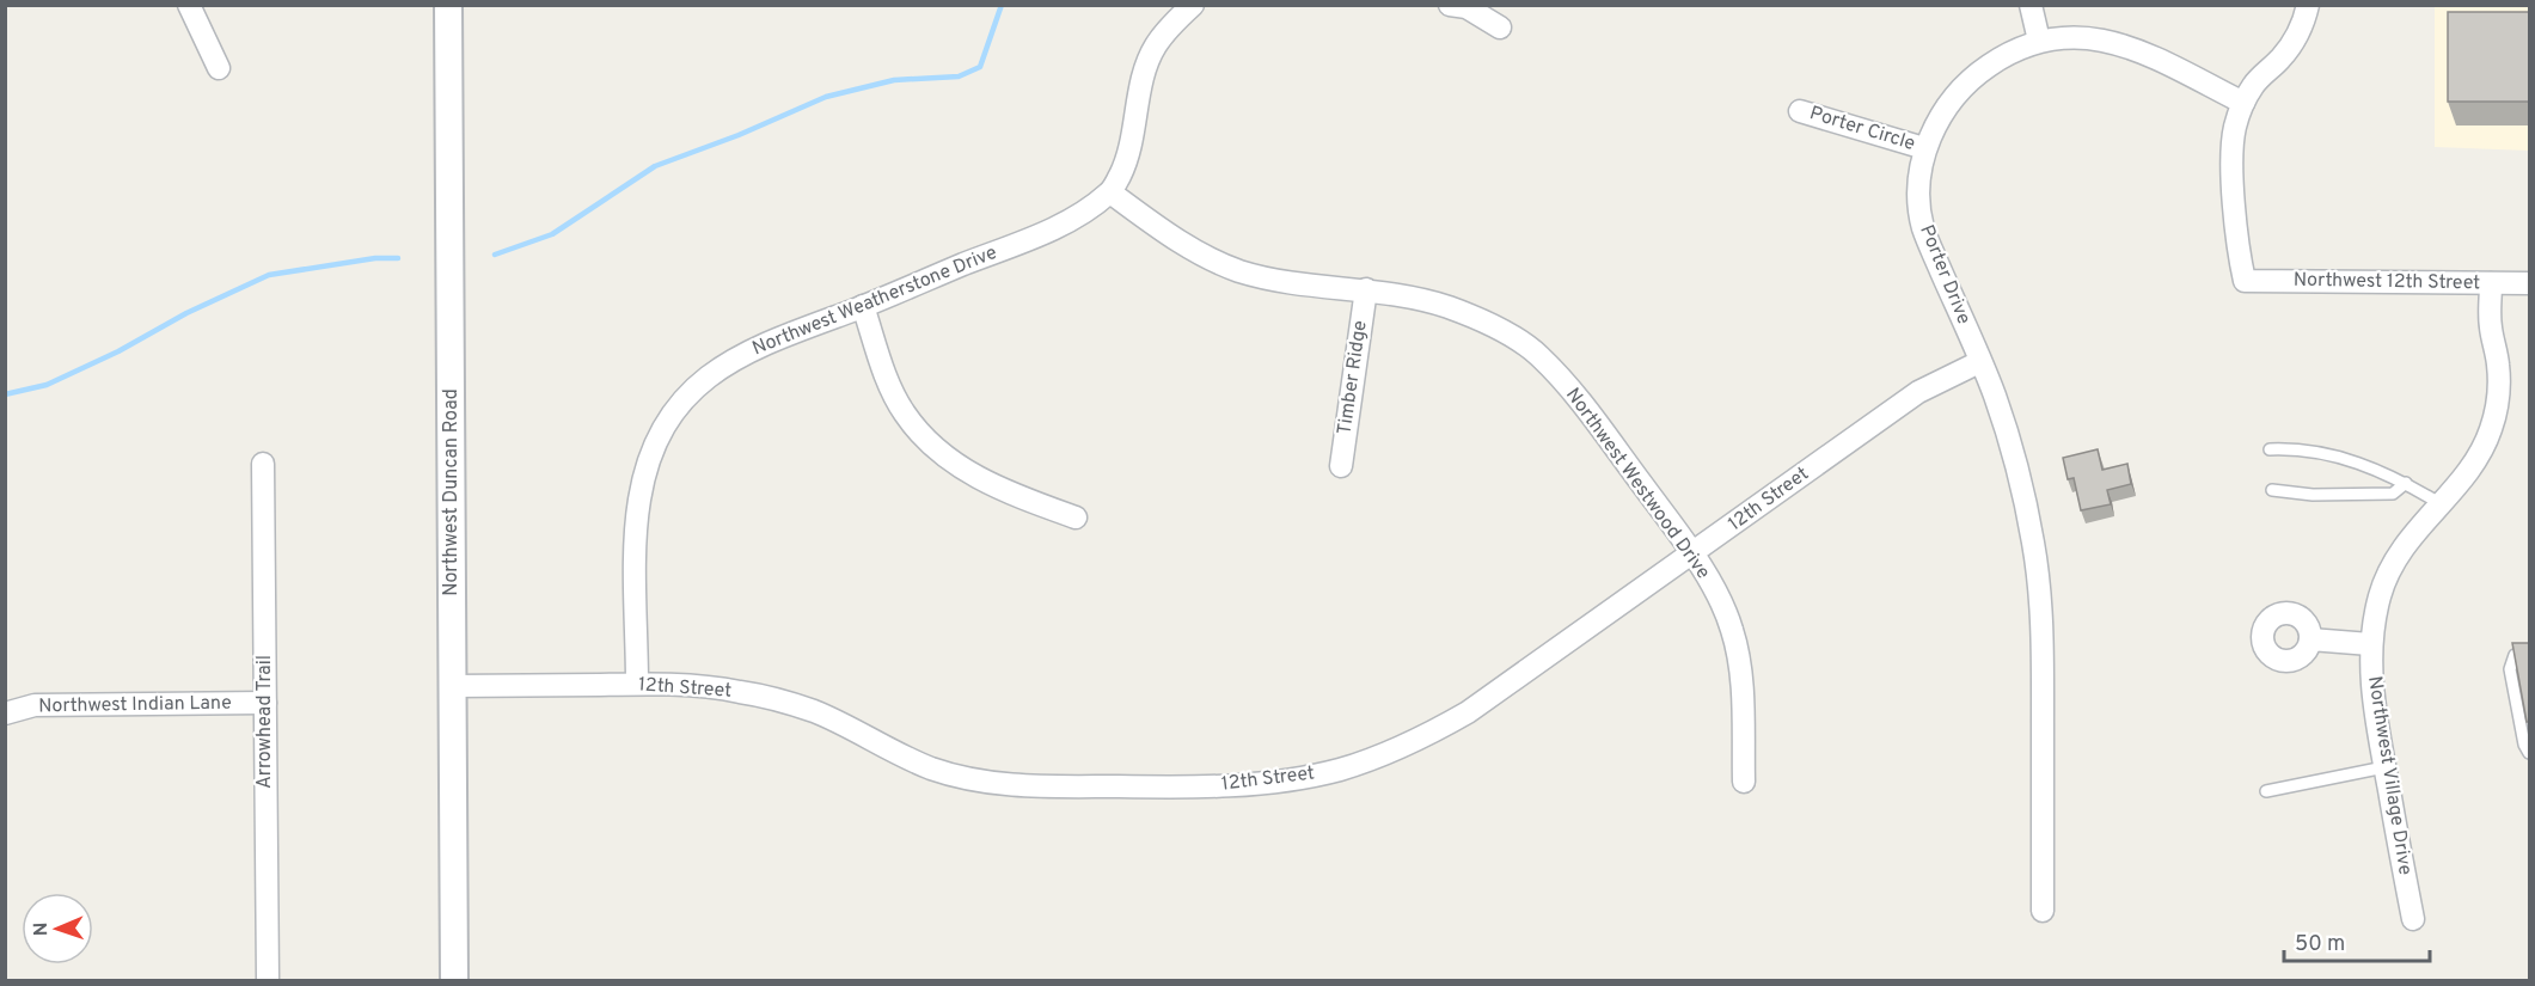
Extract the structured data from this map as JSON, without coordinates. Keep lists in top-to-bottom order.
{
  "streets": {
    "street": [
      "Porter Circle",
      "Porter Drive",
      "Northwest 12th Street",
      "Northwest Weatherstone Drive",
      "Timber Ridge",
      "Northwest Westwood Drive",
      "Northwest Duncan Road",
      "12th Street",
      "Northwest Indian Lane",
      "Arrowhead Trail",
      "Northwest Village Drive"
    ]
  },
  "crossings": [
    ["Porter Circle", "Porter Drive"],
    ["Porter Drive", "Northwest 12th Street"],
    ["Porter Drive", "12th Street"],
    ["Northwest 12th Street", "Northwest Village Drive"],
    ["Northwest Weatherstone Drive", "Northwest Westwood Drive"],
    ["Northwest Weatherstone Drive", "12th Street"],
    ["Timber Ridge", "Northwest Westwood Drive"],
    ["Northwest Westwood Drive", "12th Street"],
    ["Northwest Duncan Road", "12th Street"],
    ["Northwest Indian Lane", "Arrowhead Trail"]
  ],
  "scale_bar": "50 m",
  "north": "left"
}
